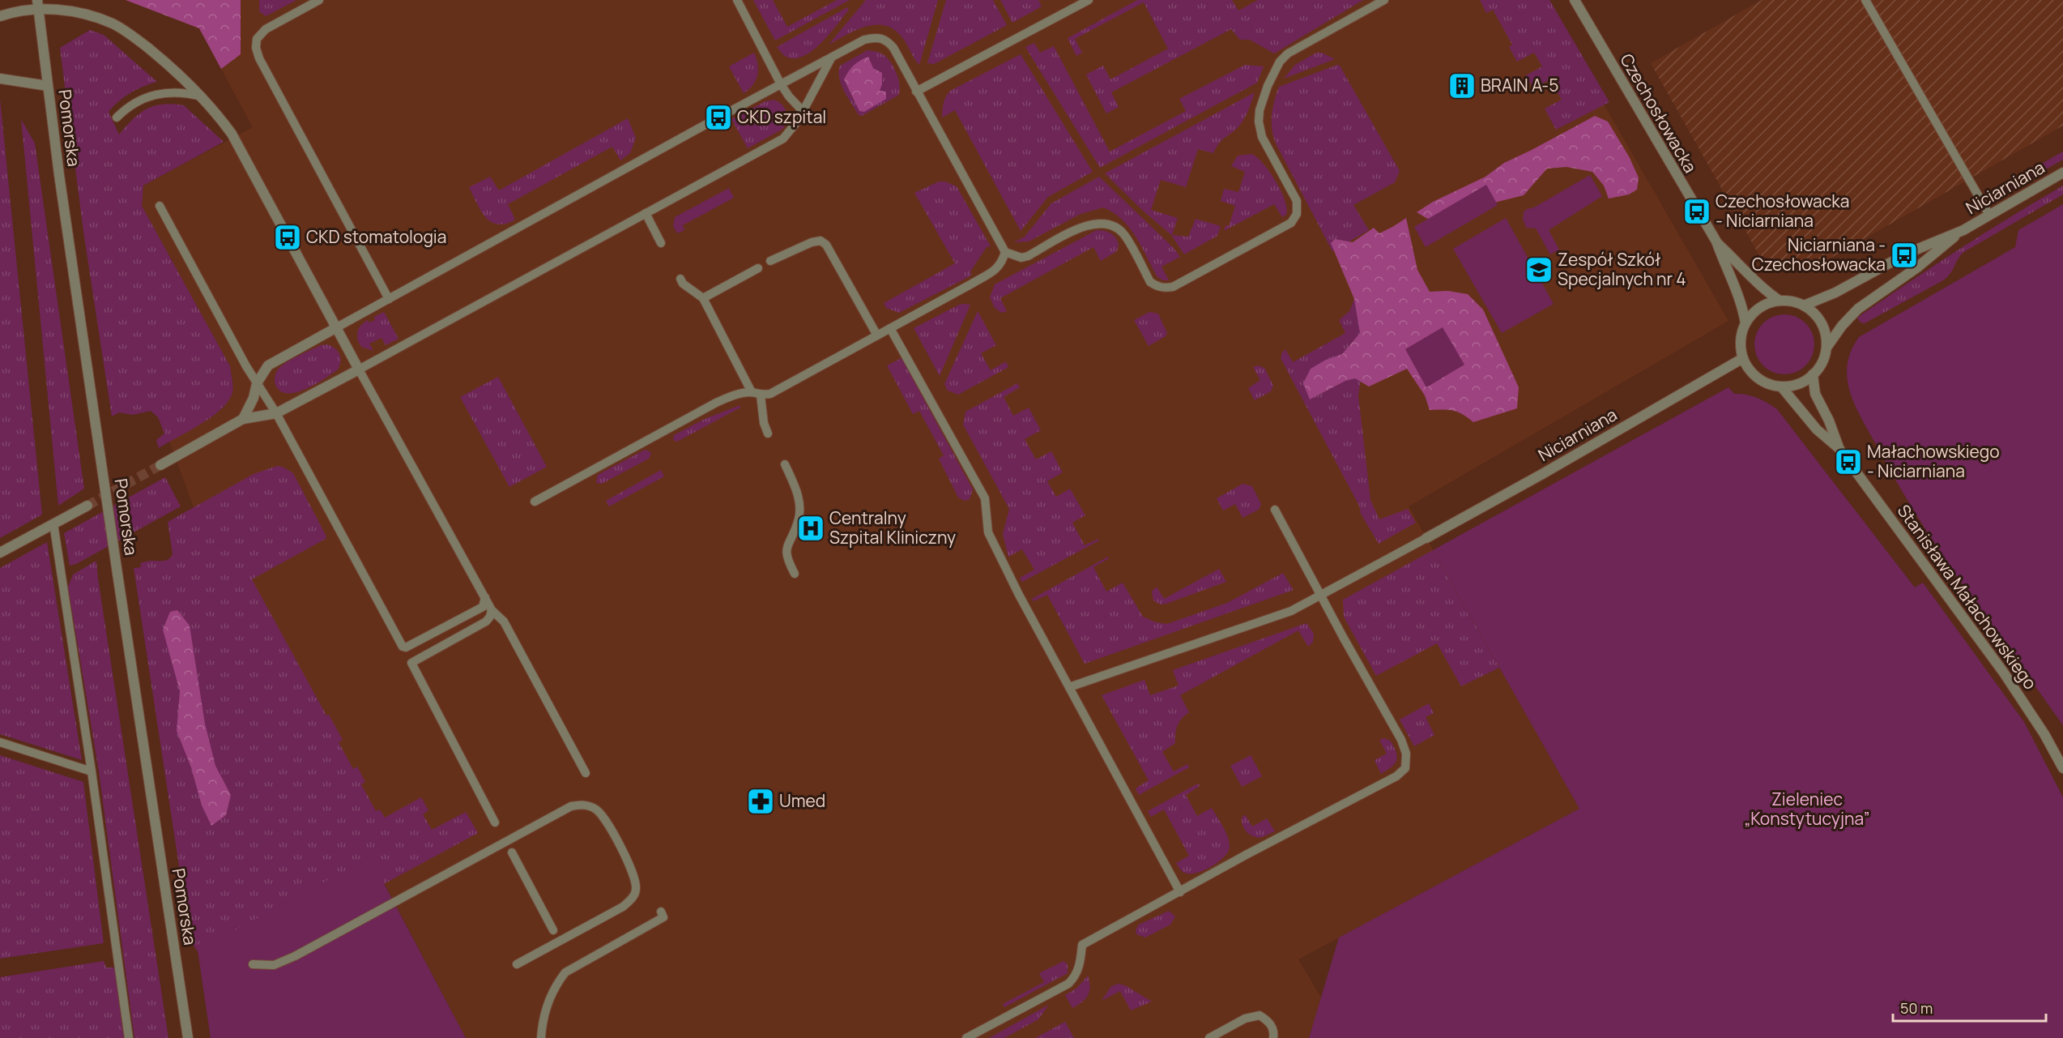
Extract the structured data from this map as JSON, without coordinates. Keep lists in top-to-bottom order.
{
  "streets": {
    "street": [
      "Czechosłowacka",
      "Pomorska",
      "Niciarniana",
      "Stanisława Małachowskiego"
    ]
  },
  "crossings": [
    ["Czechosłowacka", "Niciarniana"],
    ["Czechosłowacka", "Stanisława Małachowskiego"],
    ["Niciarniana", "Stanisława Małachowskiego"]
  ],
  "parks": ["Zieleniec „Konstytucyjna”"],
  "places": {
    "building": ["BRAIN A-5"],
    "bus stop": [
      "CKD szpital",
      "Czechosłowacka - Niciarniana",
      "CKD stomatologia",
      "Niciarniana - Czechosłowacka",
      "Małachowskiego - Niciarniana"
    ],
    "school or university": ["Zespół Szkół Specjalnych nr 4"],
    "hospital": ["Centralny Szpital Kliniczny"],
    "pharmacy": ["Umed"]
  },
  "scale_bar": "50 m"
}
